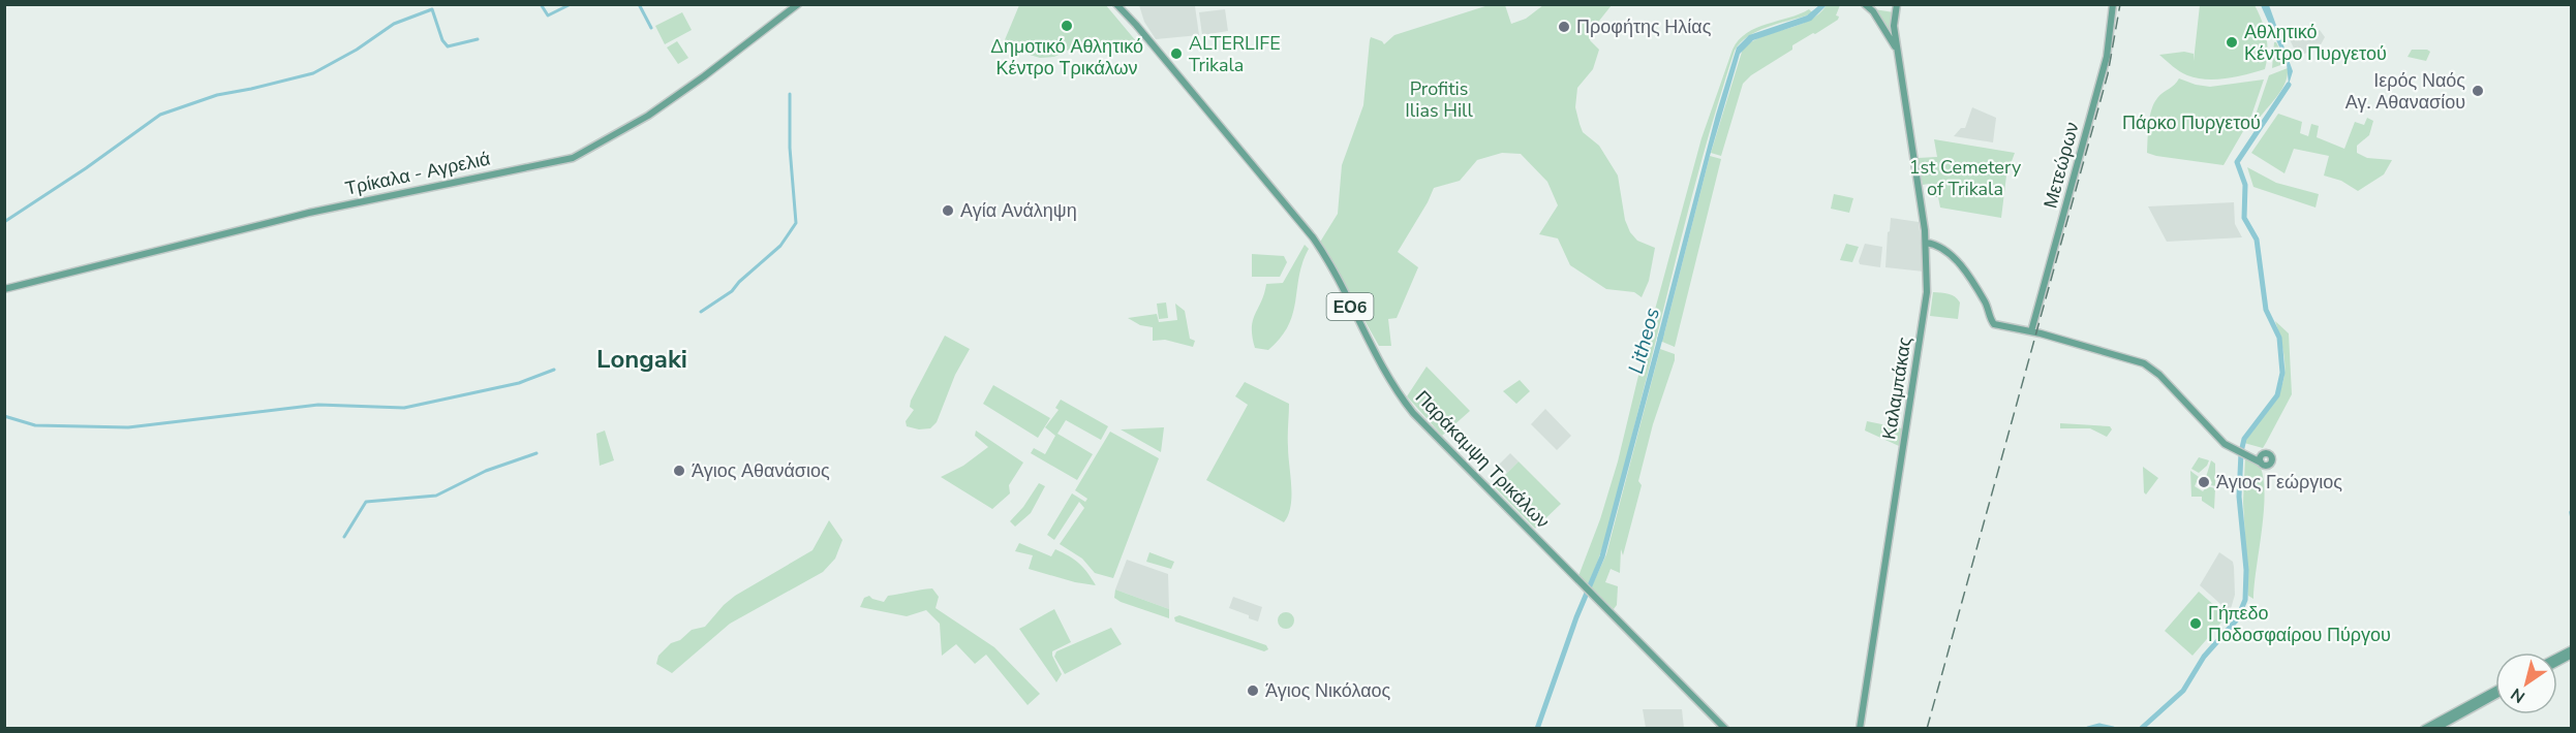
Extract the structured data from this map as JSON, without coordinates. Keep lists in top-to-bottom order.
{
  "streets": {
    "main road": [
      "Μετεώρων",
      "Τρίκαλα - Αγρελιά",
      "ΕΟ6",
      "Καλαμπάκας",
      "Παράκαμψη Τρικάλων"
    ]
  },
  "crossings": [
    ["ΕΟ6", "Παράκαμψη Τρικάλων"]
  ],
  "districts": ["Longaki"],
  "water": ["Litheos"],
  "parks": ["Profitis Ilias Hill", "Πάρκο Πυργετού", "1st Cemetery of Trikala"],
  "places": [
    "Δημοτικό Αθλητικό Κέντρο Τρικάλων",
    "Προφήτης Ηλίας",
    "Αθλητικό Κέντρο Πυργετού",
    "ALTERLIFE Trikala",
    "Ιερός Ναός Αγ. Αθανασίου",
    "Αγία Ανάληψη",
    "Άγιος Αθανάσιος",
    "Άγιος Γεώργιος",
    "Γήπεδο Ποδοσφαίρου Πύργου",
    "Άγιος Νικόλαος"
  ],
  "north": "bottom left"
}
